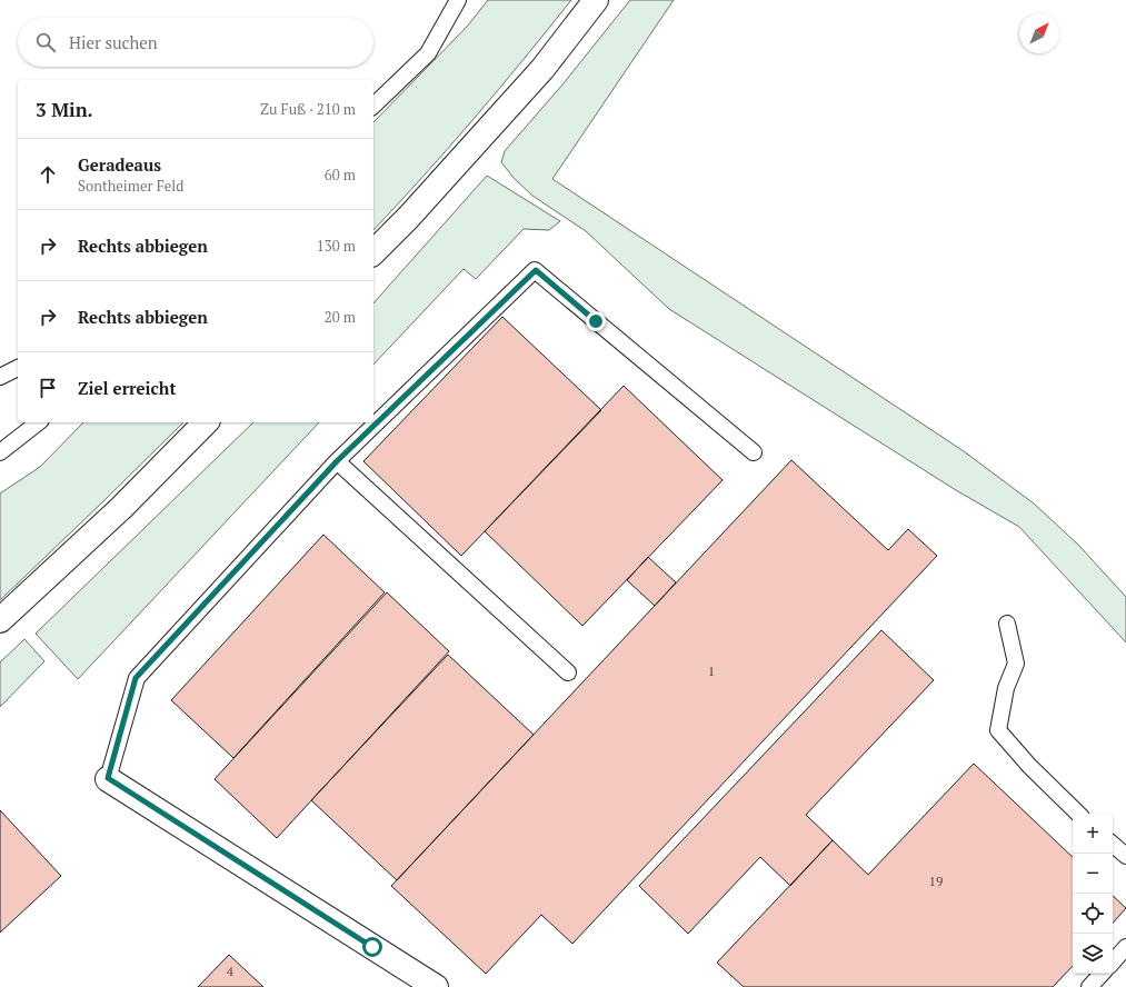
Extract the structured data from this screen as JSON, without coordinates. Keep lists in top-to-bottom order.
{
  "house_numbers": ["1", "19", "4"],
  "north": "top right",
  "page": {
    "search": "Hier suchen",
    "heading": ["3 Min.", "Zu Fuß · 210 m"],
    "list": [
      ["Geradeaus", "Sontheimer Feld", "60 m"],
      ["Rechts abbiegen", "130 m"],
      ["Rechts abbiegen", "20 m"],
      "Ziel erreicht"
    ],
    "map_buttons": ["+", "−"]
  }
}
